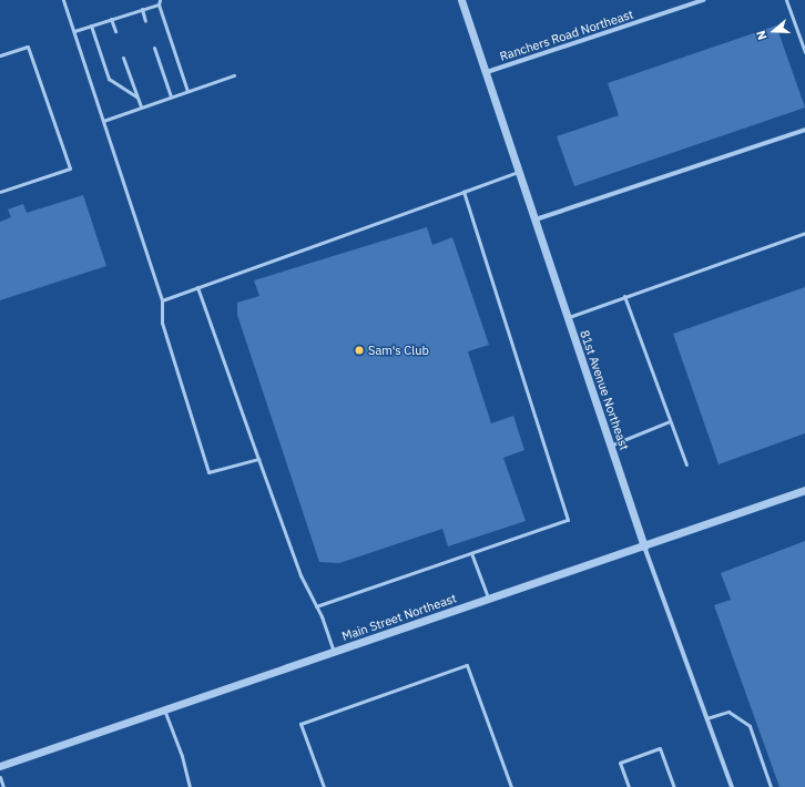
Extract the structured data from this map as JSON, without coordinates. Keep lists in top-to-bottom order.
{
  "streets": {
    "street": ["Ranchers Road Northeast", "81st Avenue Northeast", "Main Street Northeast"]
  },
  "crossings": [
    ["Ranchers Road Northeast", "81st Avenue Northeast"],
    ["81st Avenue Northeast", "Main Street Northeast"]
  ],
  "places": ["Sam's Club"],
  "north": "left"
}
